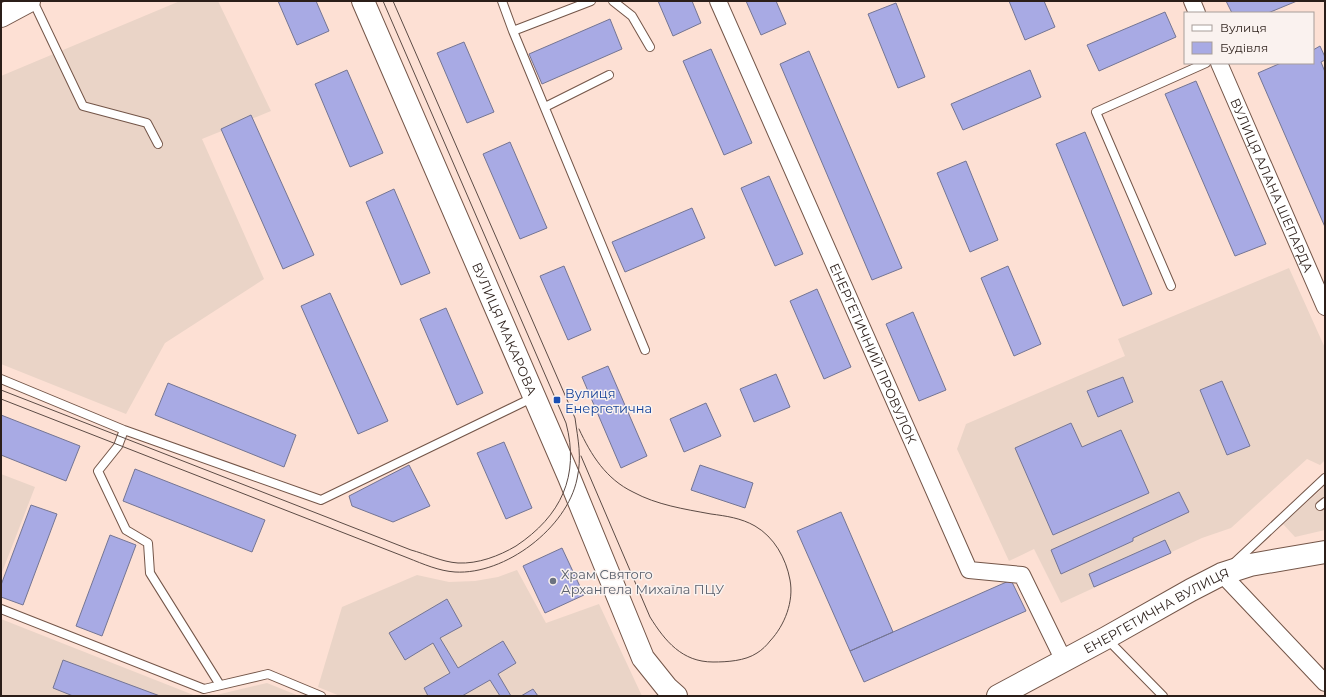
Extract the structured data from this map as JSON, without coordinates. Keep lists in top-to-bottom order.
{
  "streets": {
    "main road": ["ВУЛИЦЯ МАКАРОВА", "ЕНЕРГЕТИЧНА ВУЛИЦЯ"],
    "street": ["ВУЛИЦЯ АЛАНА ШЕПАРДА", "ЕНЕРГЕТИЧНИЙ ПРОВУЛОК"]
  },
  "crossings": [
    ["ЕНЕРГЕТИЧНИЙ ПРОВУЛОК", "ЕНЕРГЕТИЧНА ВУЛИЦЯ"]
  ],
  "places": {
    "transit": ["Вулиця Енергетична"],
    "other": ["Храм Святого Архангела Михаїла ПЦУ"]
  },
  "legend": ["Вулиця", "Будівля"]
}
